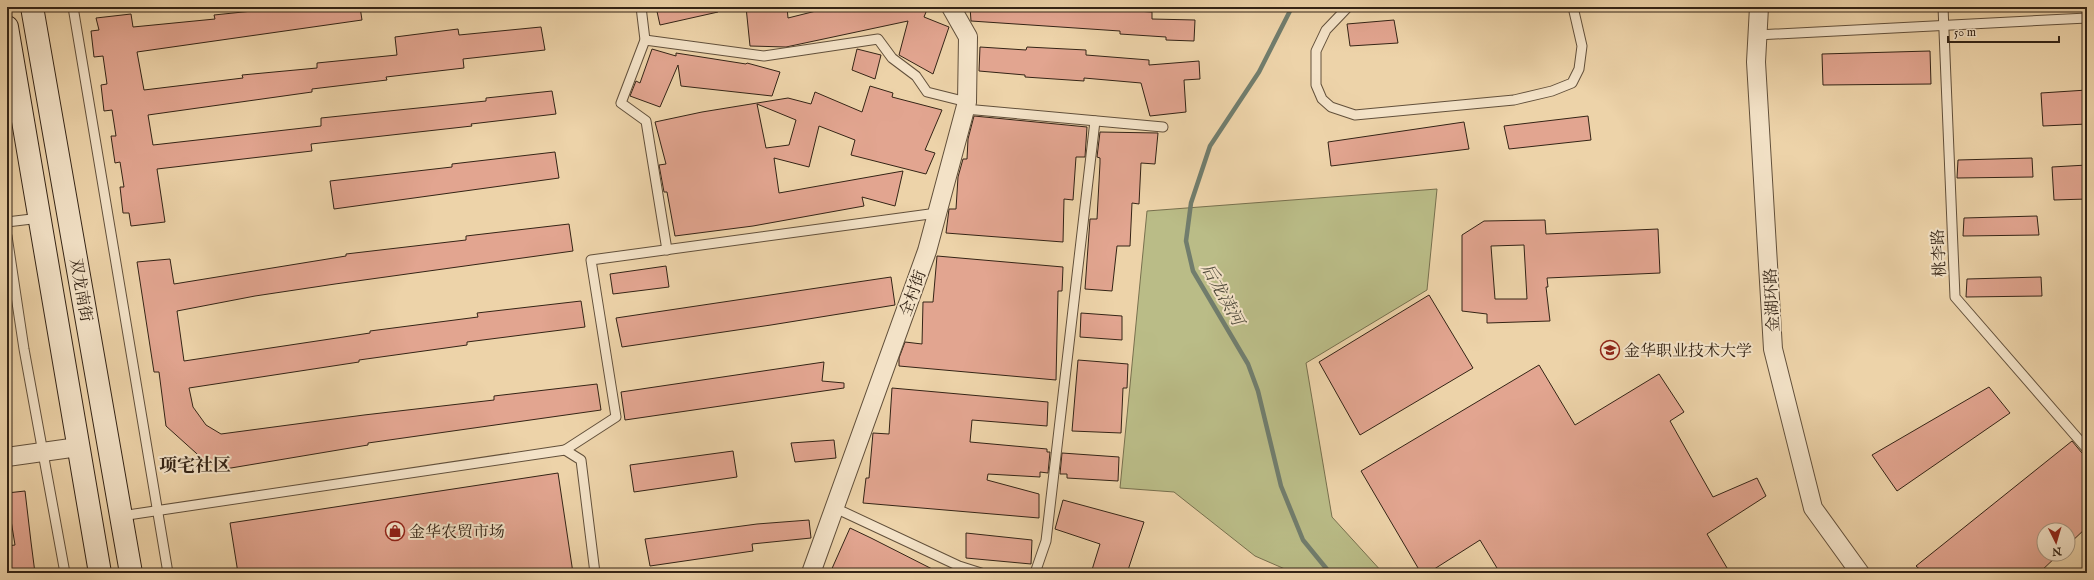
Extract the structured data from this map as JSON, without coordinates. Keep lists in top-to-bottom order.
{
  "streets": {
    "main road": ["双龙南街"],
    "street": ["全村街", "金湖环路"],
    "lane": ["桃李路"]
  },
  "districts": ["项宅社区"],
  "water": ["后龙渎河"],
  "places": {
    "school or university": ["金华职业技术大学"],
    "shop": ["金华农贸市场"]
  },
  "scale_bar": "50 m",
  "north": "bottom"
}
